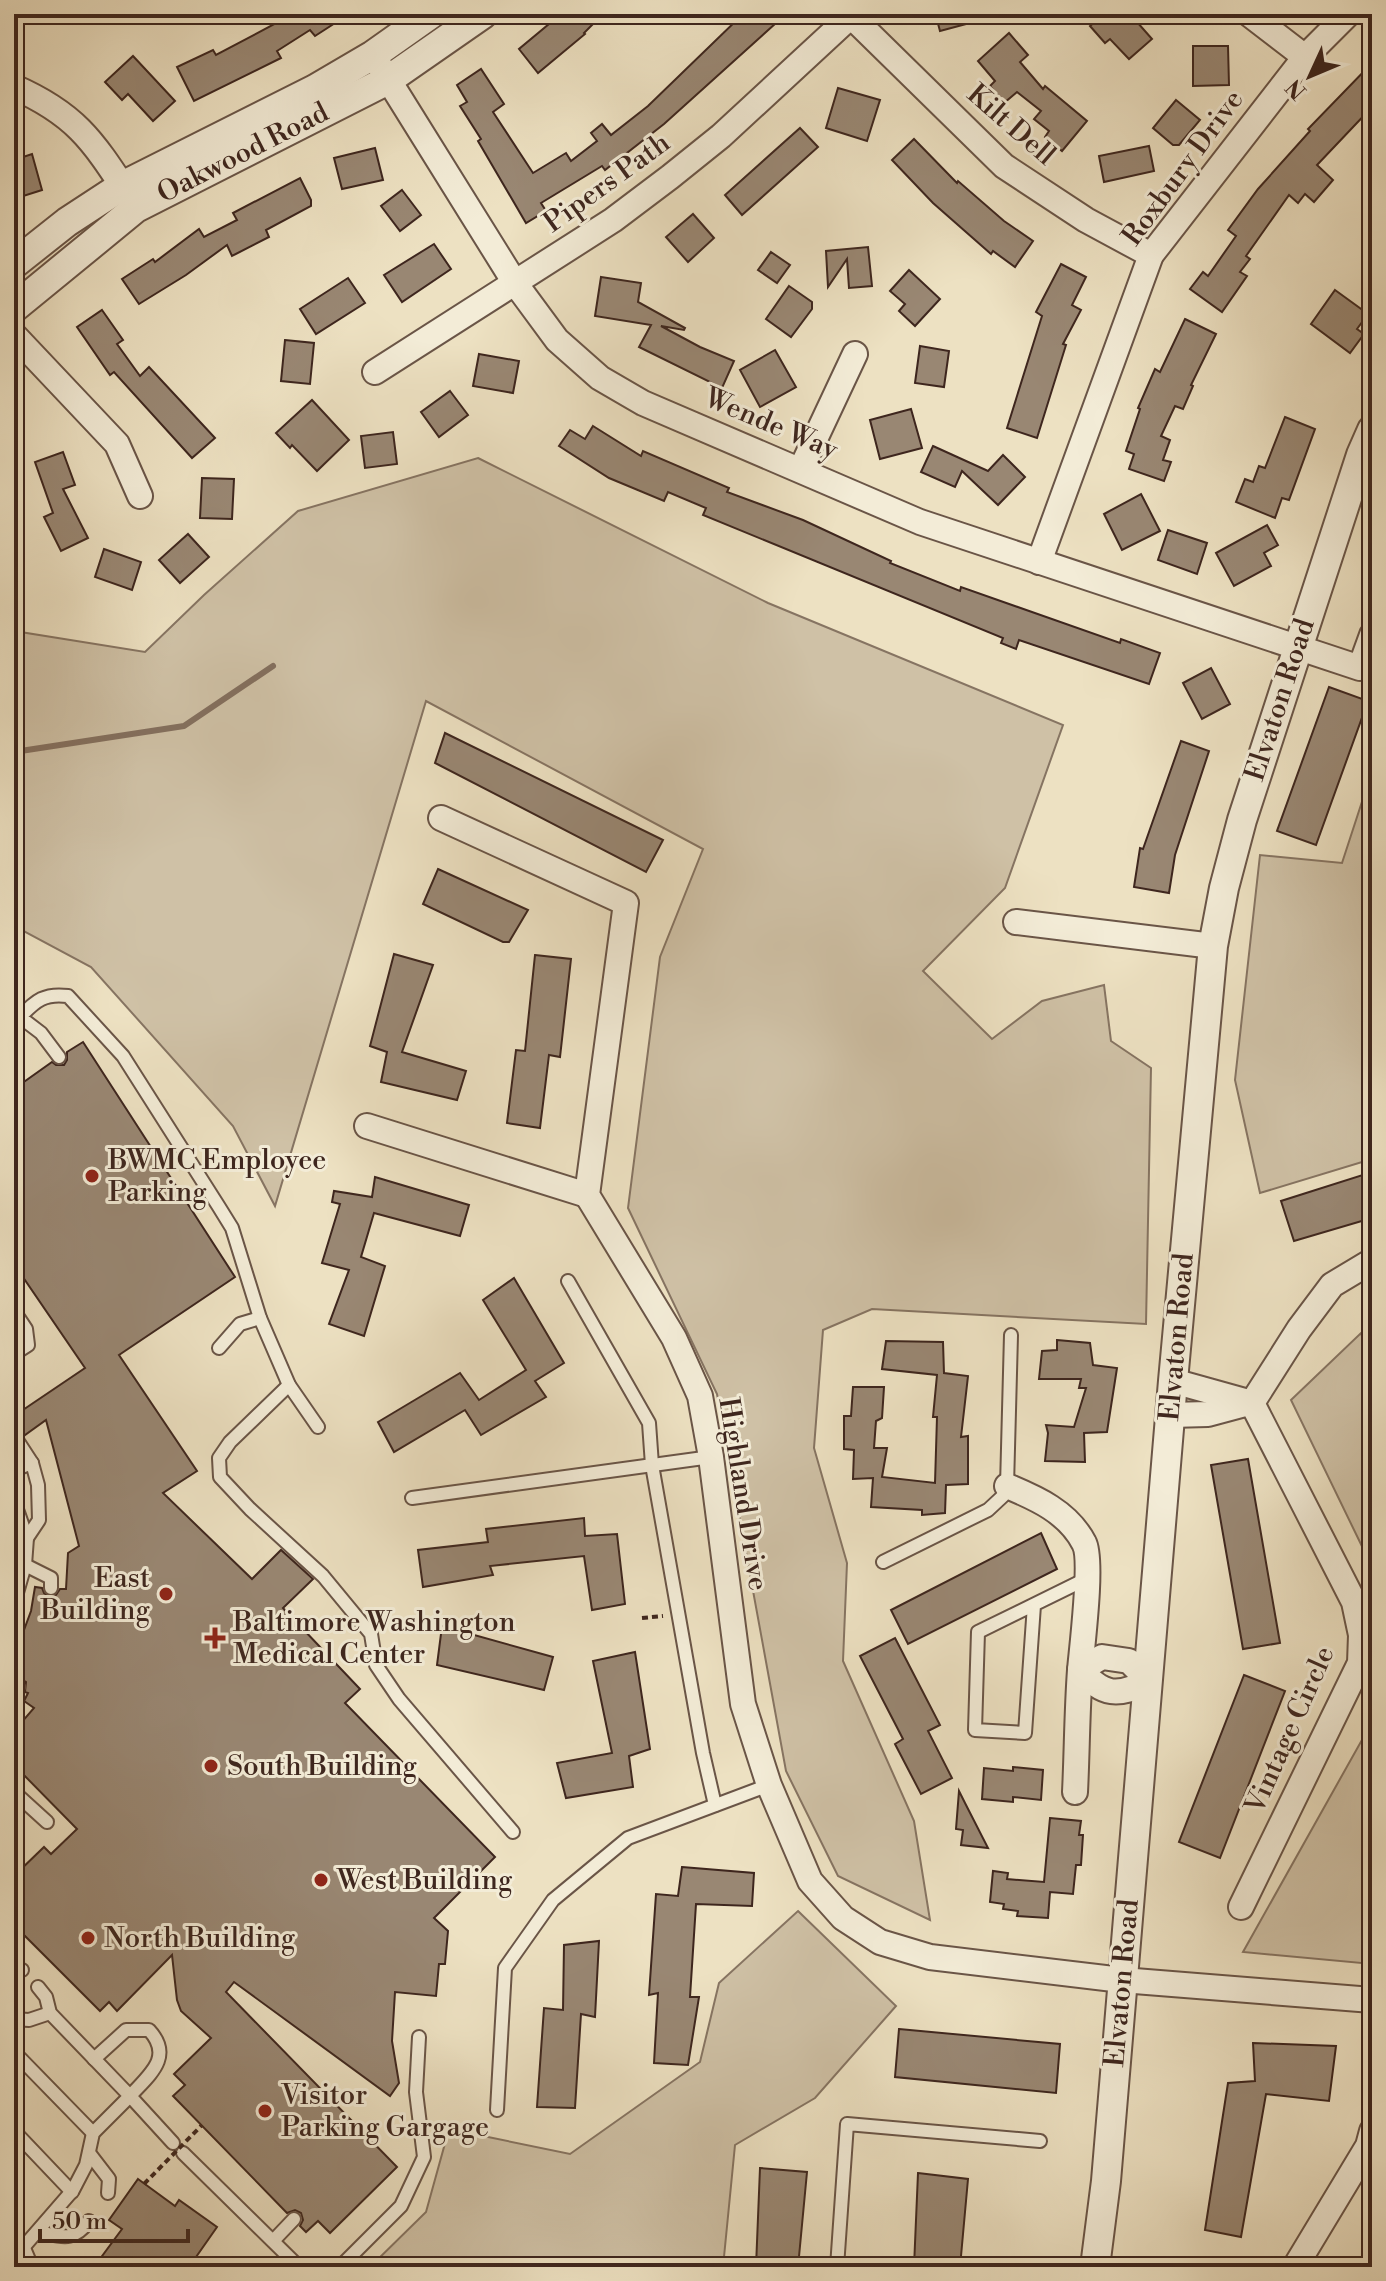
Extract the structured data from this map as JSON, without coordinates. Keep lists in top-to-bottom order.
{
  "streets": {
    "street": [
      "Kilt Dell",
      "Oakwood Road",
      "Roxbury Drive",
      "Pipers Path",
      "Wende Way",
      "Elvaton Road",
      "Highland Drive",
      "Vintage Circle"
    ]
  },
  "crossings": [
    ["Kilt Dell", "Roxbury Drive"],
    ["Kilt Dell", "Pipers Path"],
    ["Oakwood Road", "Wende Way"],
    ["Roxbury Drive", "Wende Way"],
    ["Pipers Path", "Wende Way"],
    ["Wende Way", "Elvaton Road"],
    ["Elvaton Road", "Highland Drive"]
  ],
  "places": {
    "other": [
      "BWMC Employee Parking",
      "East Building",
      "South Building",
      "West Building",
      "North Building",
      "Visitor Parking Gargage"
    ],
    "health": ["Baltimore Washington Medical Center"]
  },
  "scale_bar": "50 m",
  "north": "bottom left"
}
